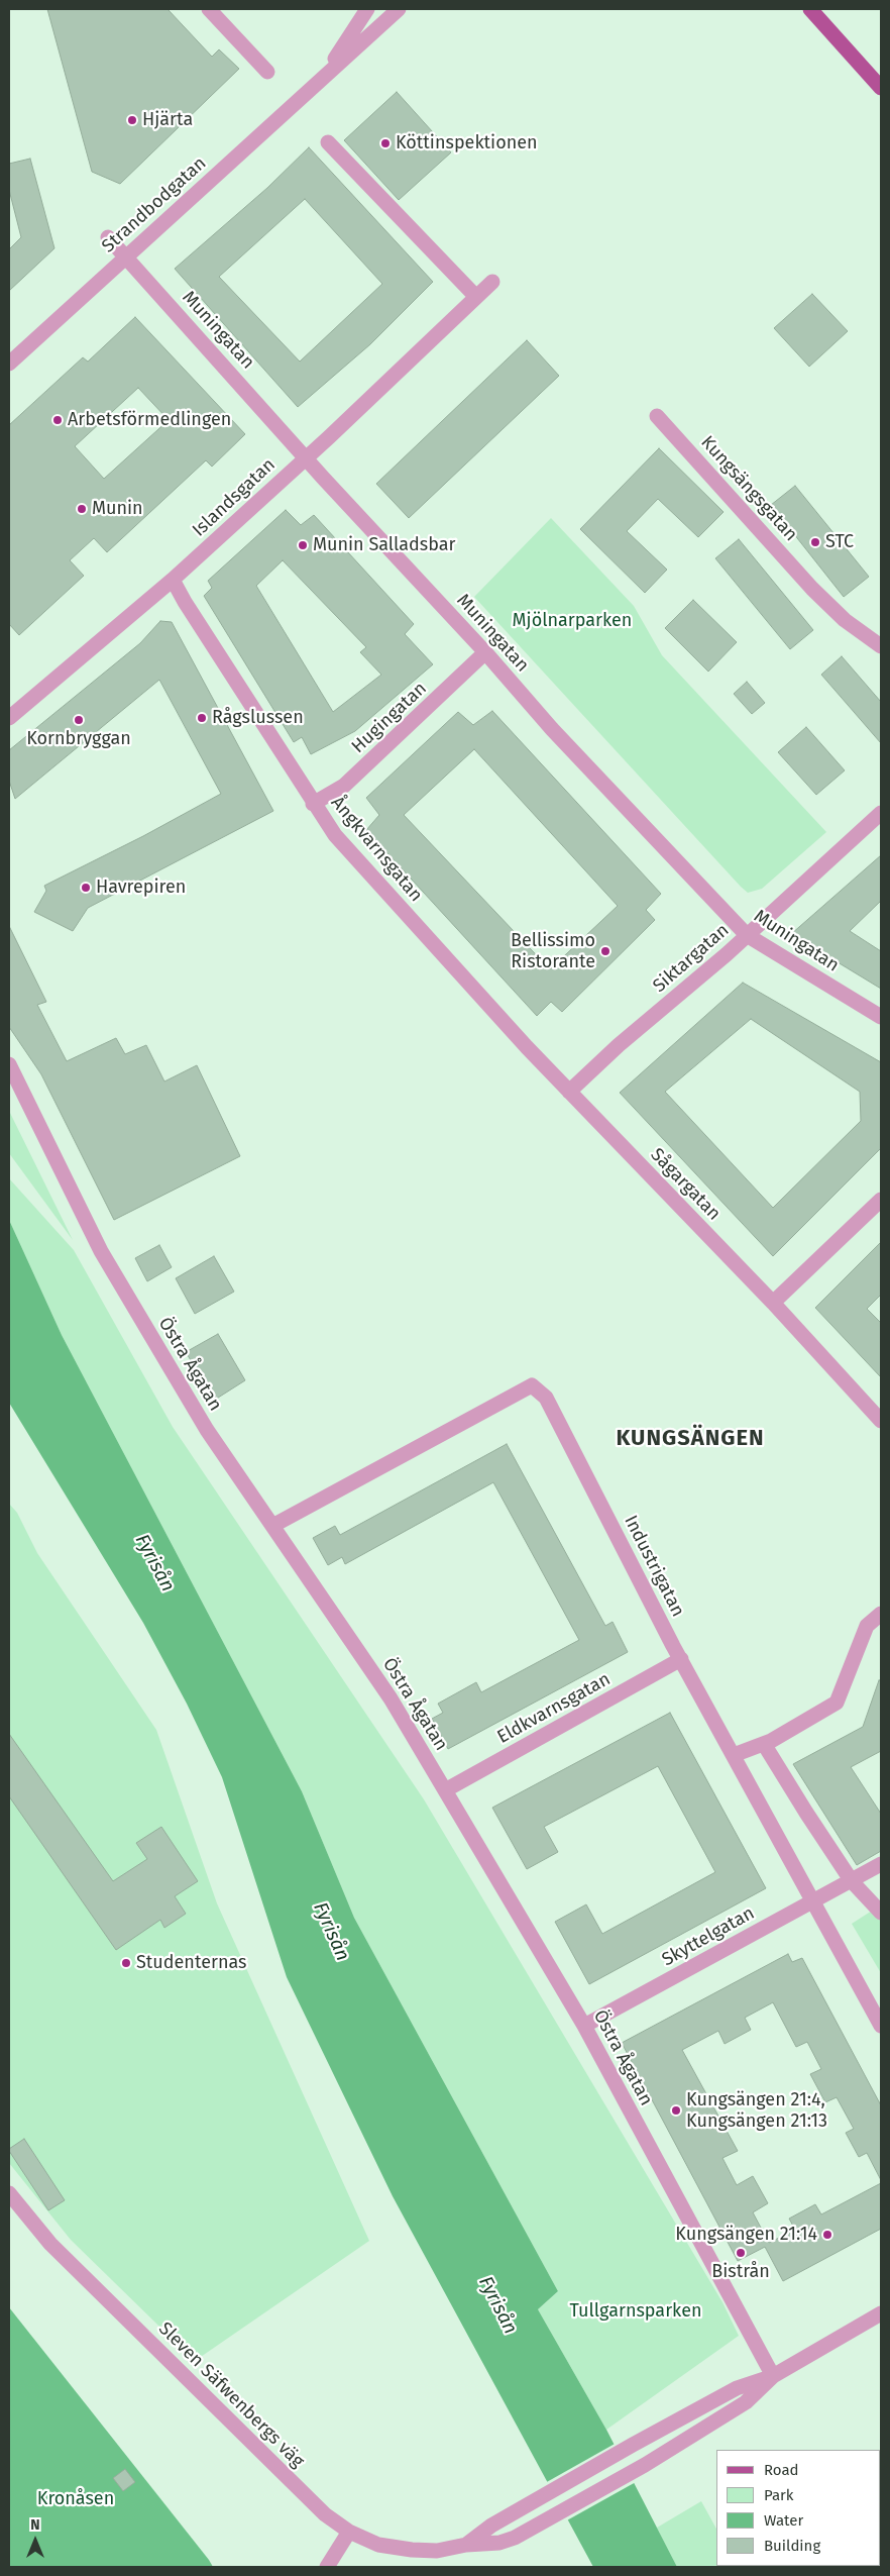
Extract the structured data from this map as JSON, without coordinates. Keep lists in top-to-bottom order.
{
  "streets": {
    "street": [
      "Strandbodgatan",
      "Muningatan",
      "Kungsängsgatan",
      "Islandsgatan",
      "Hugingatan",
      "Ångkvarnsgatan",
      "Siktargatan",
      "Sågargatan",
      "Östra Ågatan",
      "Industrigatan",
      "Eldkvarnsgatan",
      "Skyttelgatan",
      "Sleven Säfwenbergs väg"
    ]
  },
  "crossings": [
    ["Strandbodgatan", "Muningatan"],
    ["Muningatan", "Islandsgatan"],
    ["Muningatan", "Hugingatan"],
    ["Muningatan", "Siktargatan"],
    ["Islandsgatan", "Ångkvarnsgatan"],
    ["Hugingatan", "Ångkvarnsgatan"],
    ["Ångkvarnsgatan", "Siktargatan"],
    ["Ångkvarnsgatan", "Sågargatan"],
    ["Siktargatan", "Sågargatan"],
    ["Östra Ågatan", "Industrigatan"],
    ["Östra Ågatan", "Eldkvarnsgatan"],
    ["Östra Ågatan", "Skyttelgatan"],
    ["Östra Ågatan", "Sleven Säfwenbergs väg"],
    ["Industrigatan", "Eldkvarnsgatan"],
    ["Industrigatan", "Skyttelgatan"]
  ],
  "districts": ["KUNGSÄNGEN"],
  "water": ["Fyrisån"],
  "parks": ["Mjölnarparken", "Tullgarnsparken", "Kronåsen"],
  "places": [
    "Hjärta",
    "Köttinspektionen",
    "Arbetsförmedlingen",
    "Munin",
    "STC",
    "Munin Salladsbar",
    "Rågslussen",
    "Kornbryggan",
    "Havrepiren",
    "Bellissimo Ristorante",
    "Studenternas",
    "Kungsängen 21:4, Kungsängen 21:13",
    "Kungsängen 21:14",
    "Bistrån"
  ],
  "legend": [
    "Road",
    "Park",
    "Water",
    "Building"
  ],
  "north": "top"
}
